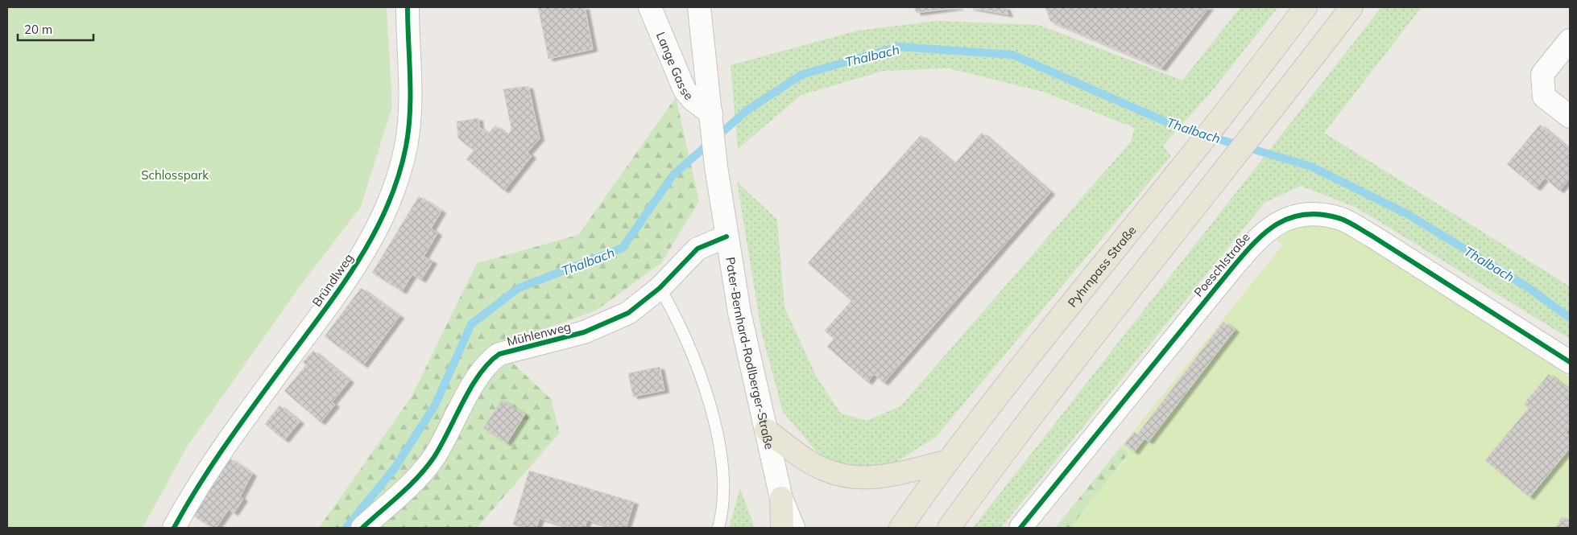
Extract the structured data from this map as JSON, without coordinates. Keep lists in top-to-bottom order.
{
  "streets": {
    "main road": ["Pyhrnpass Straße"],
    "street": [
      "Lange Gasse",
      "Poeschlstraße",
      "Bründlweg",
      "Mühlenweg",
      "Pater-Bernhard-Rodlberger-Straße"
    ]
  },
  "crossings": [
    ["Lange Gasse", "Pater-Bernhard-Rodlberger-Straße"],
    ["Mühlenweg", "Pater-Bernhard-Rodlberger-Straße"]
  ],
  "water": ["Thalbach"],
  "parks": ["Schlosspark"],
  "scale_bar": "20 m"
}
